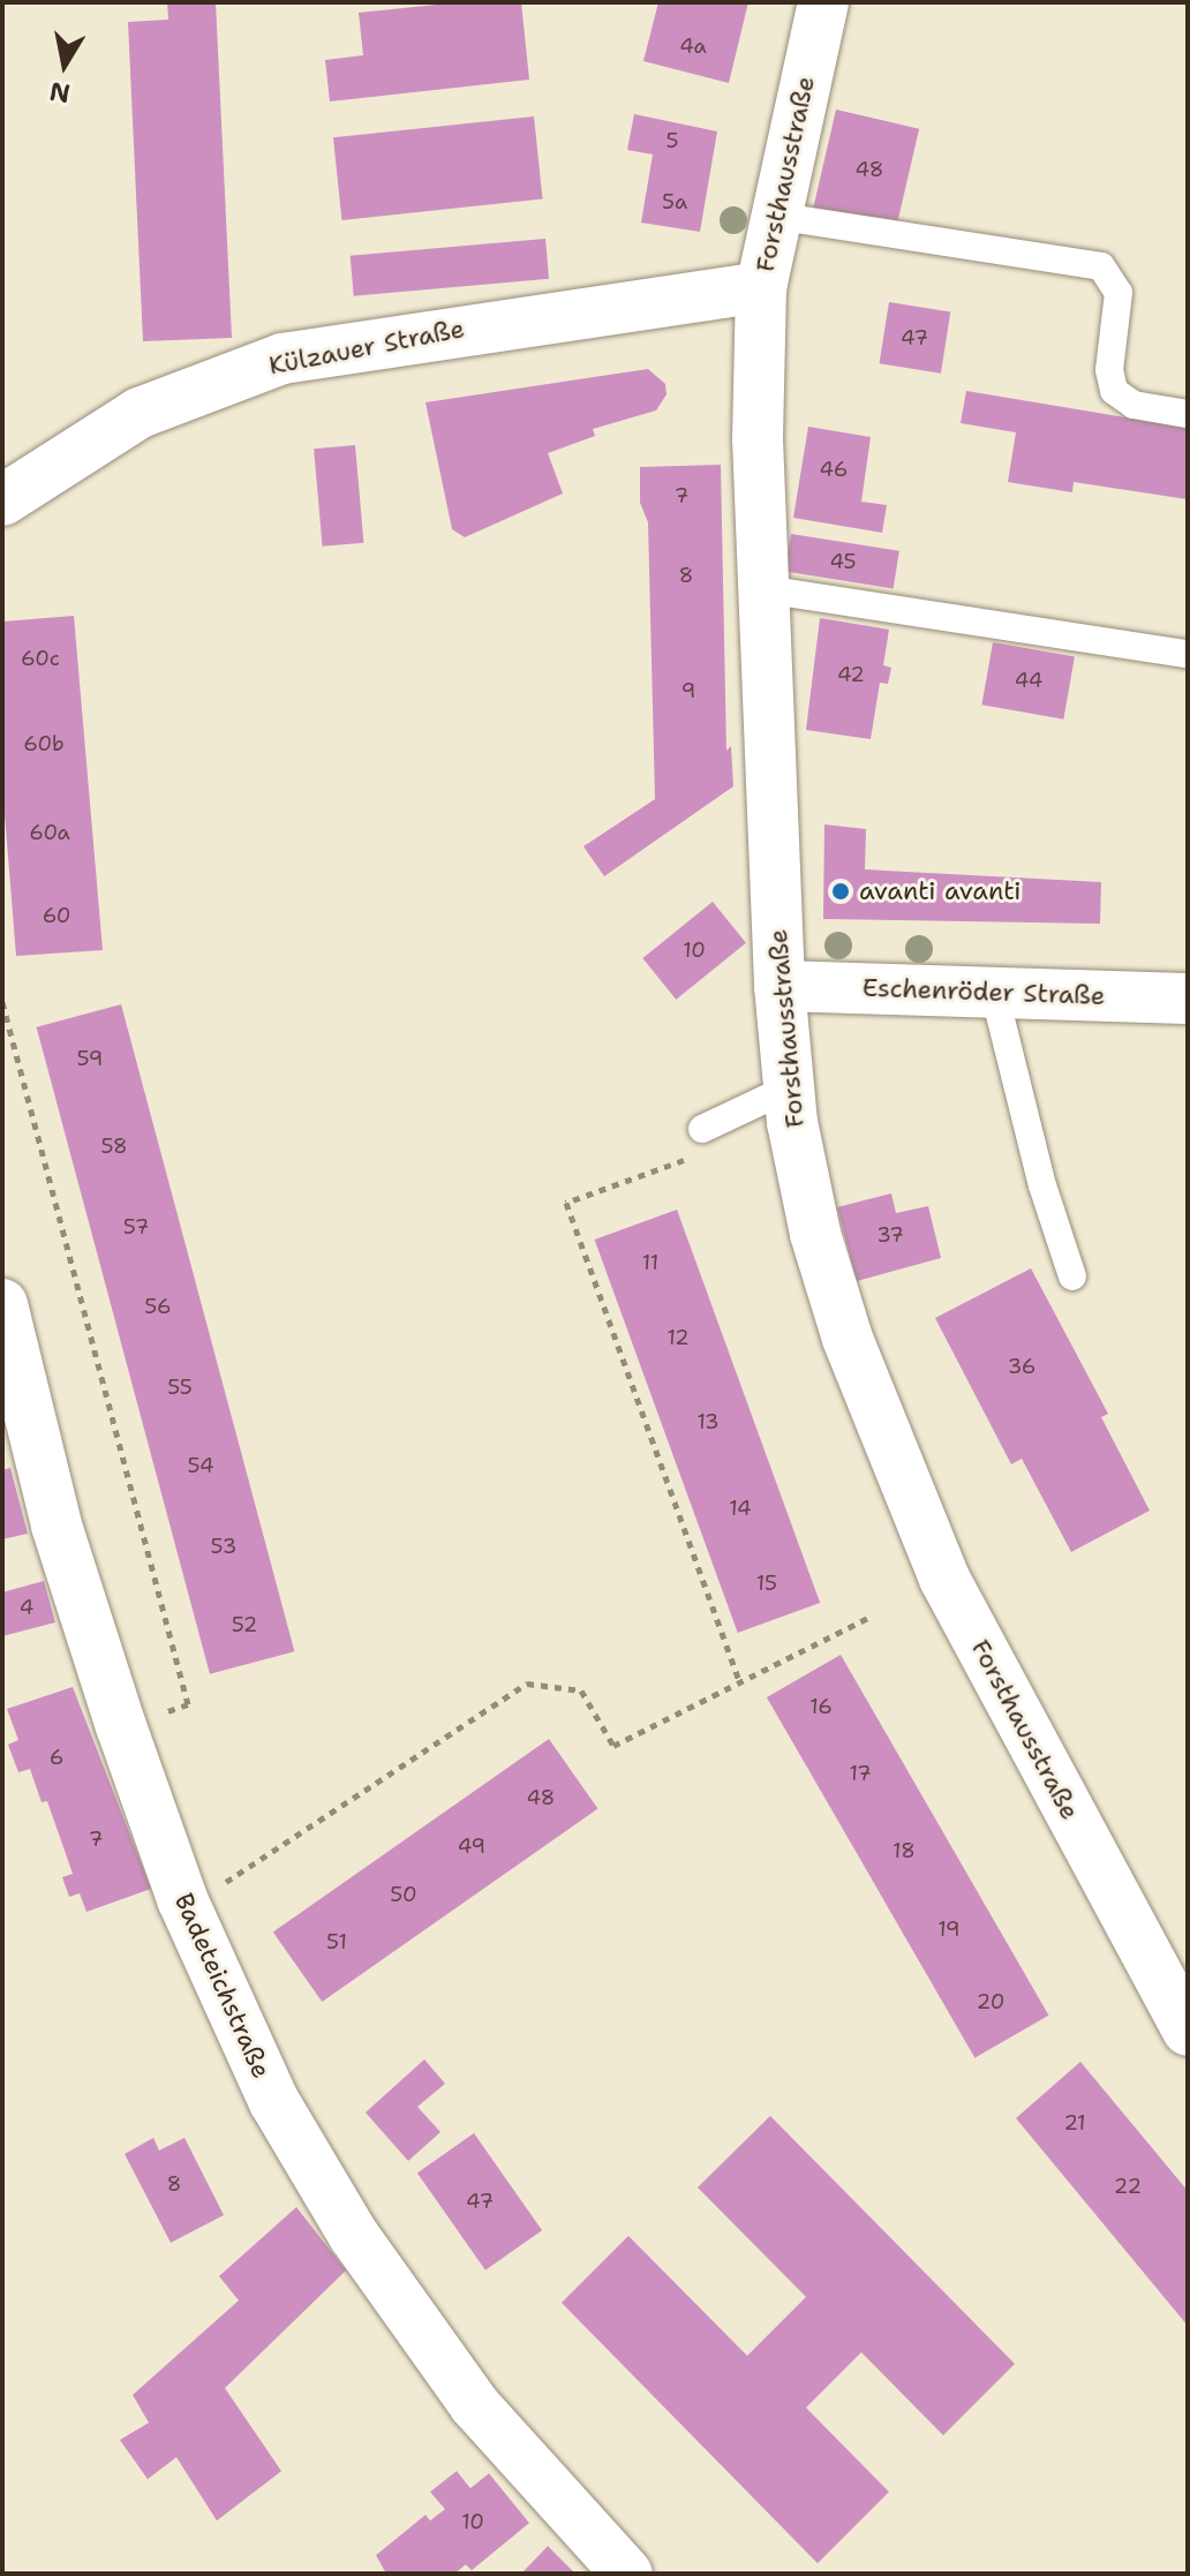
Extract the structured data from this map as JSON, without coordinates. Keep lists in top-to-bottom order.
{
  "streets": {
    "street": [
      "Forsthausstraße",
      "Külzauer Straße",
      "Eschenröder Straße",
      "Badeteichstraße"
    ]
  },
  "crossings": [
    ["Forsthausstraße", "Külzauer Straße"],
    ["Forsthausstraße", "Eschenröder Straße"]
  ],
  "places": ["avanti avanti"],
  "house_numbers": [
    "4a",
    "5",
    "48",
    "5a",
    "47",
    "46",
    "7",
    "45",
    "8",
    "60c",
    "42",
    "44",
    "9",
    "60b",
    "60a",
    "60",
    "10",
    "59",
    "58",
    "57",
    "37",
    "11",
    "56",
    "12",
    "36",
    "55",
    "13",
    "54",
    "14",
    "53",
    "15",
    "4",
    "52",
    "16",
    "6",
    "17",
    "48",
    "7",
    "49",
    "18",
    "50",
    "19",
    "51",
    "20",
    "21",
    "8",
    "22",
    "47",
    "10"
  ],
  "north": "bottom"
}
